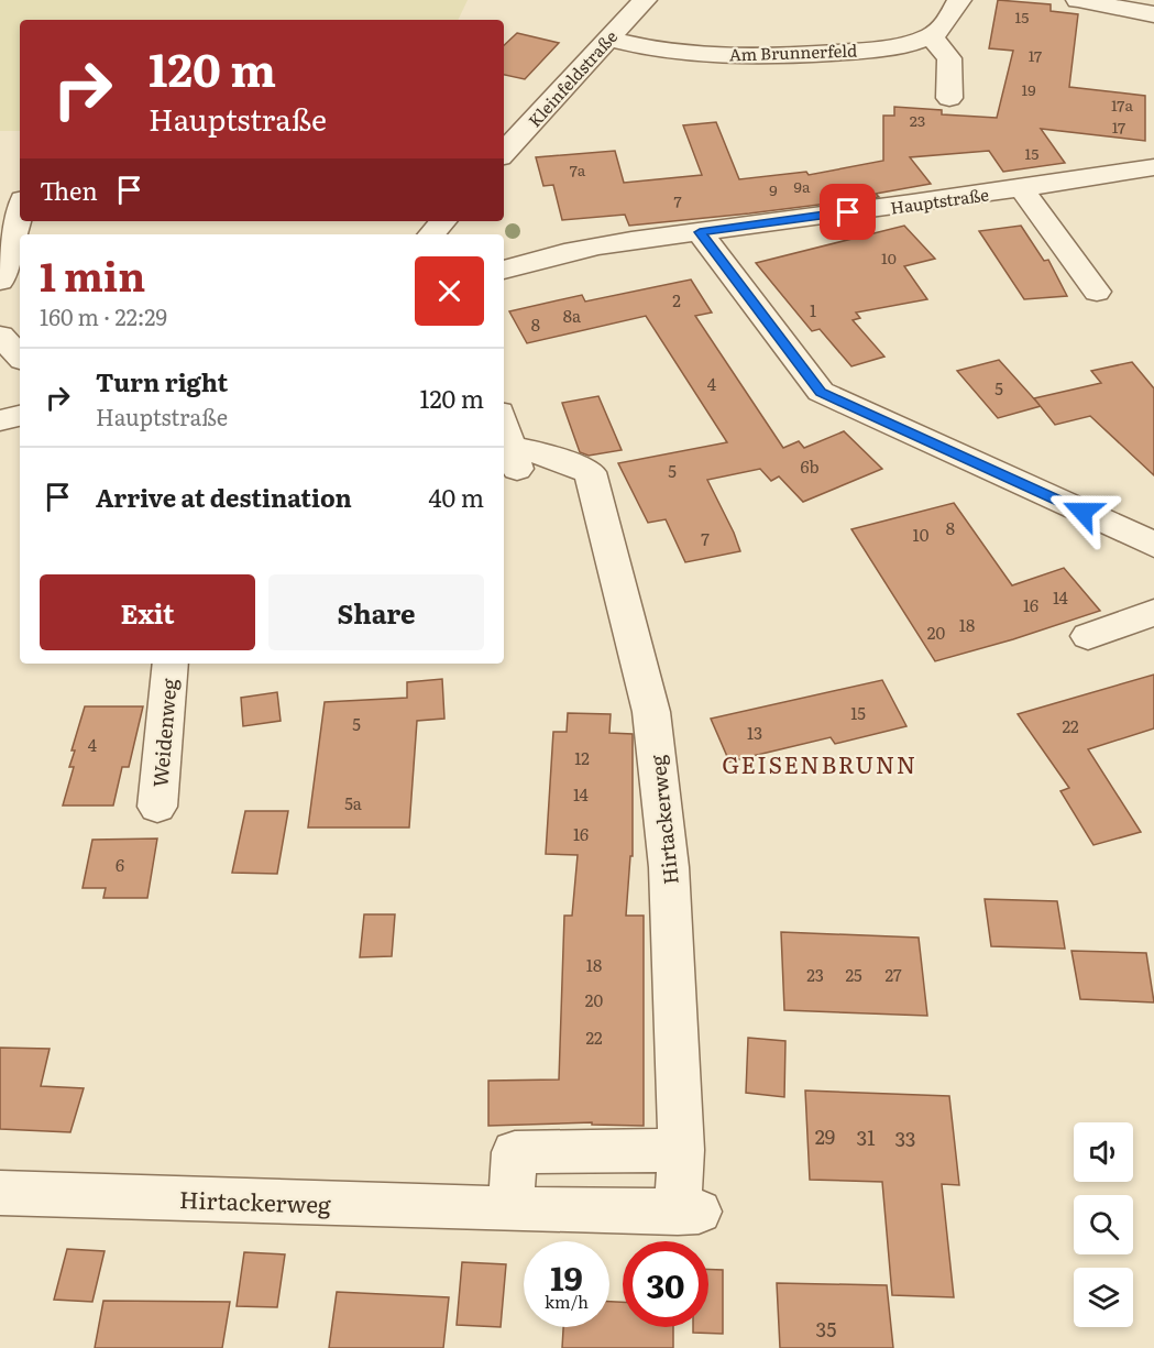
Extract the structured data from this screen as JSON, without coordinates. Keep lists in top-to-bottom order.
{
  "streets": {
    "street": [
      "Am Brunnerfeld",
      "Kleinfeldstraße",
      "Hauptstraße",
      "Weidenweg",
      "Hirtackerweg"
    ]
  },
  "crossings": [
    ["Am Brunnerfeld", "Kleinfeldstraße"]
  ],
  "districts": ["GEISENBRUNN"],
  "house_numbers": [
    "15",
    "17",
    "19",
    "17a",
    "23",
    "17",
    "15",
    "7a",
    "9a",
    "9",
    "7",
    "10",
    "2",
    "1",
    "8a",
    "8",
    "4",
    "5",
    "6b",
    "5",
    "8",
    "10",
    "7",
    "14",
    "16",
    "18",
    "20",
    "15",
    "5",
    "22",
    "13",
    "4",
    "12",
    "14",
    "5a",
    "16",
    "6",
    "18",
    "23",
    "25",
    "27",
    "20",
    "22",
    "29",
    "31",
    "33",
    "35"
  ],
  "page": {
    "turn": ["120 m", "Hauptstraße"],
    "then": "Then",
    "heading": ["1 min", "160 m · 22:29"],
    "list": [
      {
        "name": "Turn right",
        "note": "Hauptstraße",
        "value": "120 m"
      },
      {
        "name": "Arrive at destination",
        "value": "40 m"
      }
    ],
    "buttons": ["Exit", "Share"],
    "speed": "19 km/h",
    "limit": "30"
  }
}
